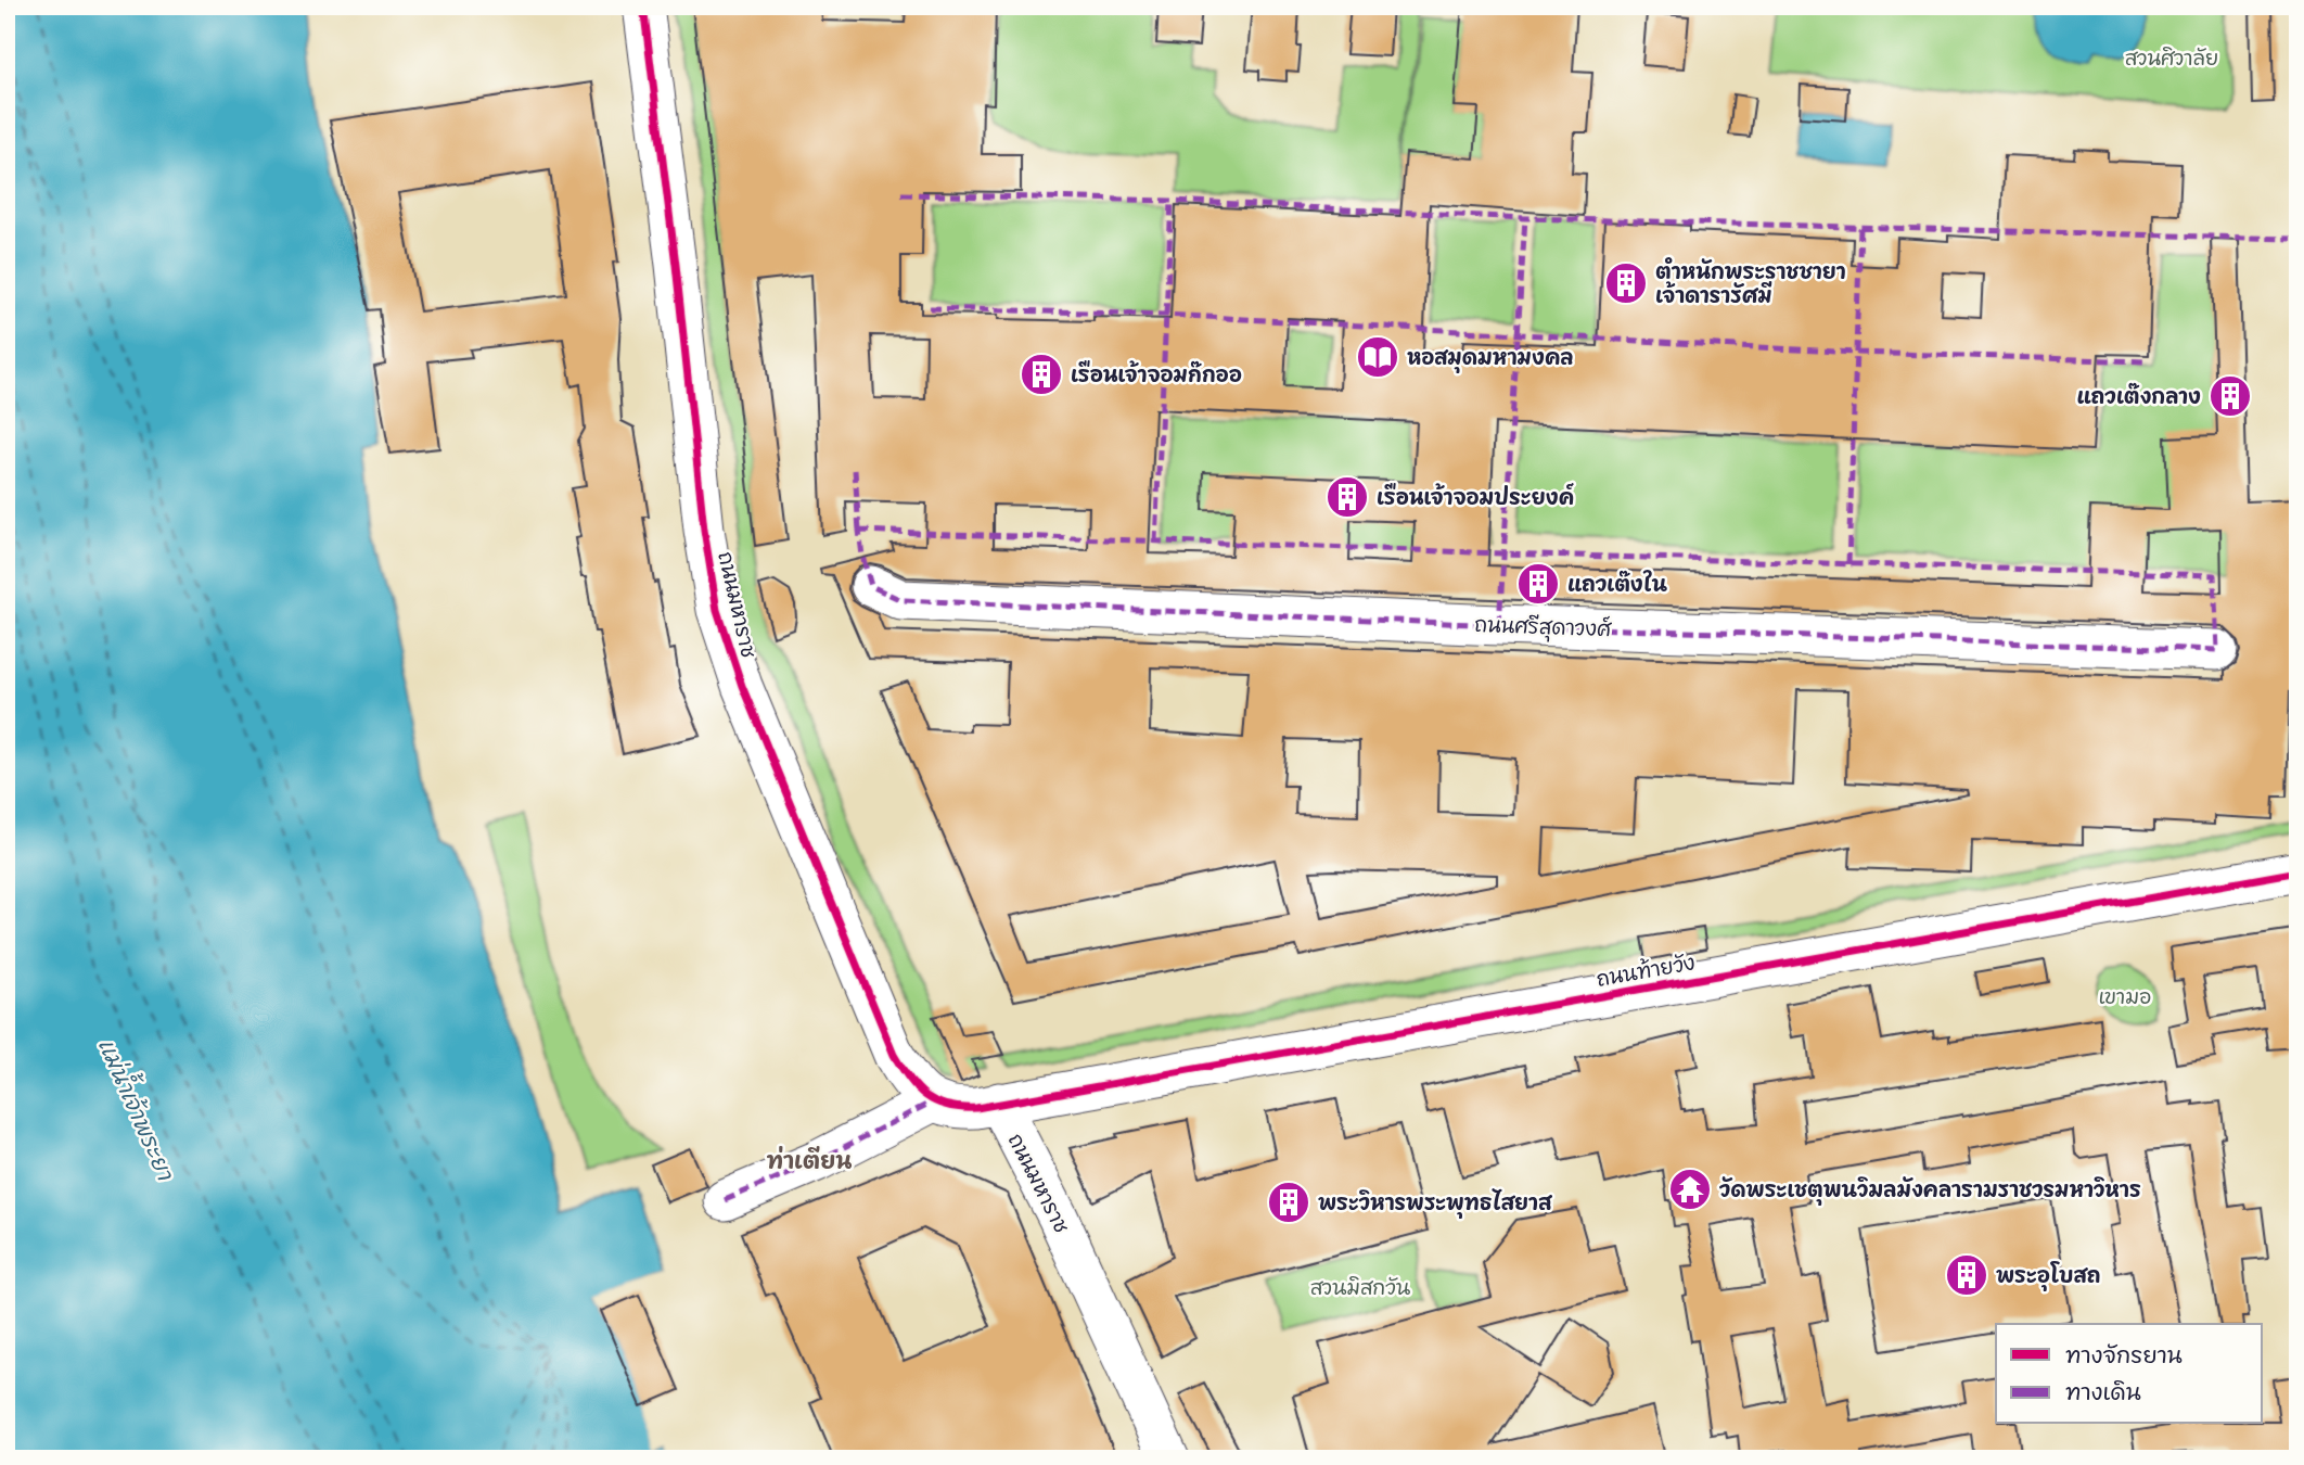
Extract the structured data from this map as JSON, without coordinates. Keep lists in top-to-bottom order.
{
  "streets": {
    "street": ["ถนนมหาราช", "ถนนศรีสุดาวงศ์", "ถนนท้ายวัง"]
  },
  "crossings": [
    ["ถนนมหาราช", "ถนนท้ายวัง"]
  ],
  "districts": ["ท่าเตียน"],
  "water": ["แม่น้ำเจ้าพระยา"],
  "parks": ["สวนศิวาลัย", "เขามอ", "สวนมิสกวัน"],
  "places": {
    "building": [
      "ตำหนักพระราชชายา เจ้าดารารัศมี",
      "เรือนเจ้าจอมก๊กออ",
      "แถวเต๊งกลาง",
      "เรือนเจ้าจอมประยงค์",
      "แถวเต๊งใน",
      "พระวิหารพระพุทธไสยาส",
      "พระอุโบสถ"
    ],
    "library": ["หอสมุดมหามงคล"],
    "temple": ["วัดพระเชตุพนวิมลมังคลารามราชวรมหาวิหาร"]
  },
  "legend": ["ทางจักรยาน", "ทางเดิน"]
}
